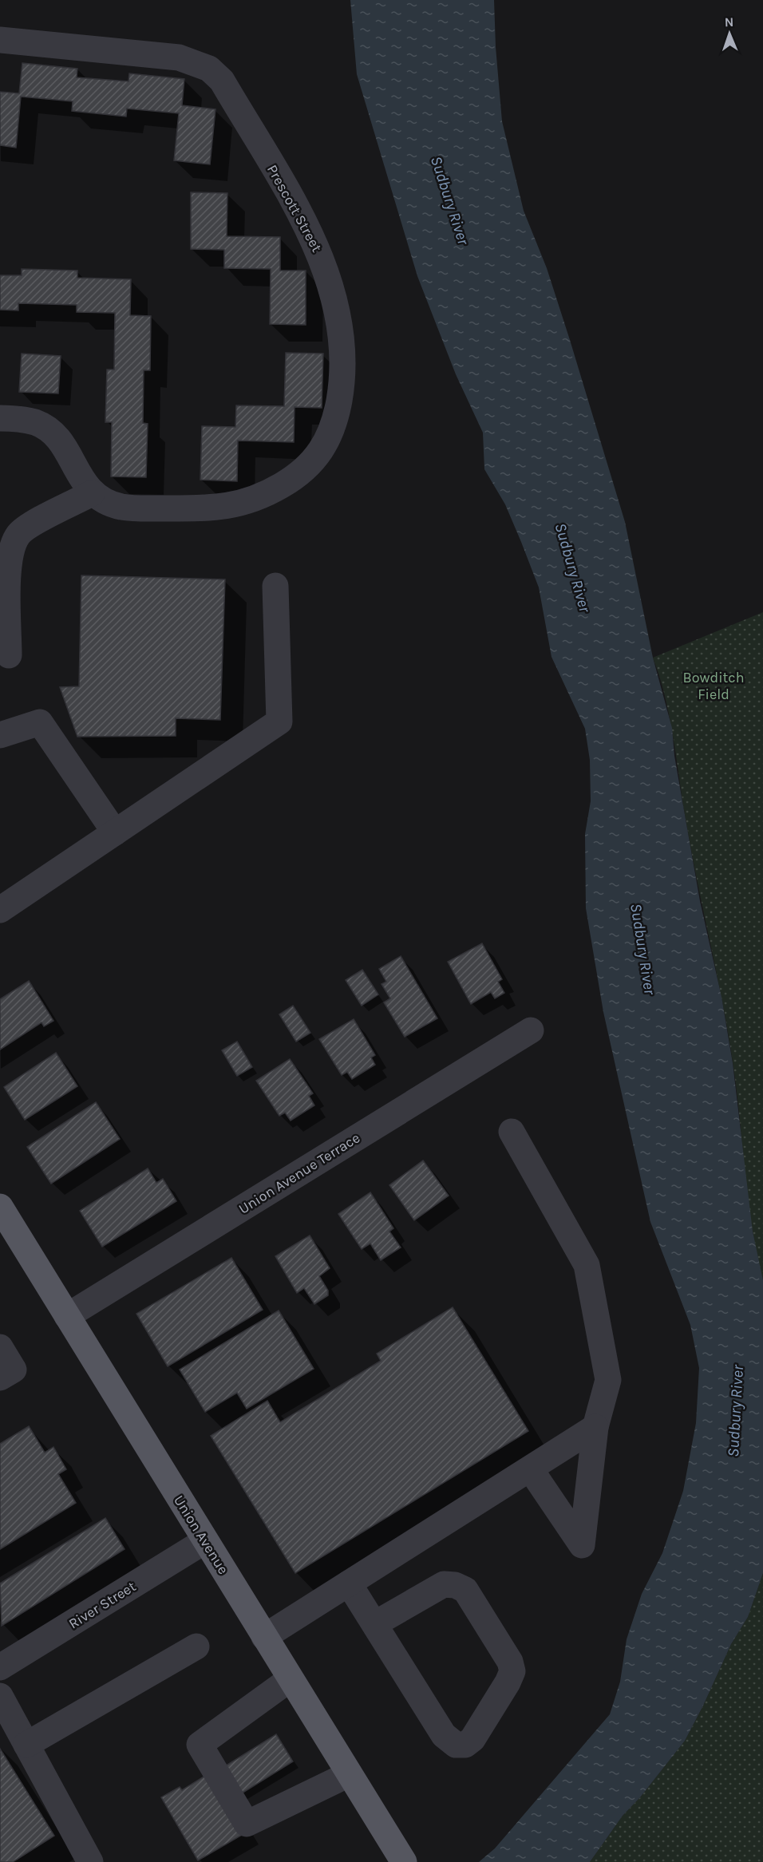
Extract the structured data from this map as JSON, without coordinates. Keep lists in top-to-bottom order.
{
  "streets": {
    "main road": ["Union Avenue"],
    "street": ["Prescott Street", "Union Avenue Terrace", "River Street"]
  },
  "crossings": [
    ["Union Avenue Terrace", "Union Avenue"],
    ["Union Avenue", "River Street"]
  ],
  "water": ["Sudbury River"],
  "parks": ["Bowditch Field"],
  "north": "top"
}
